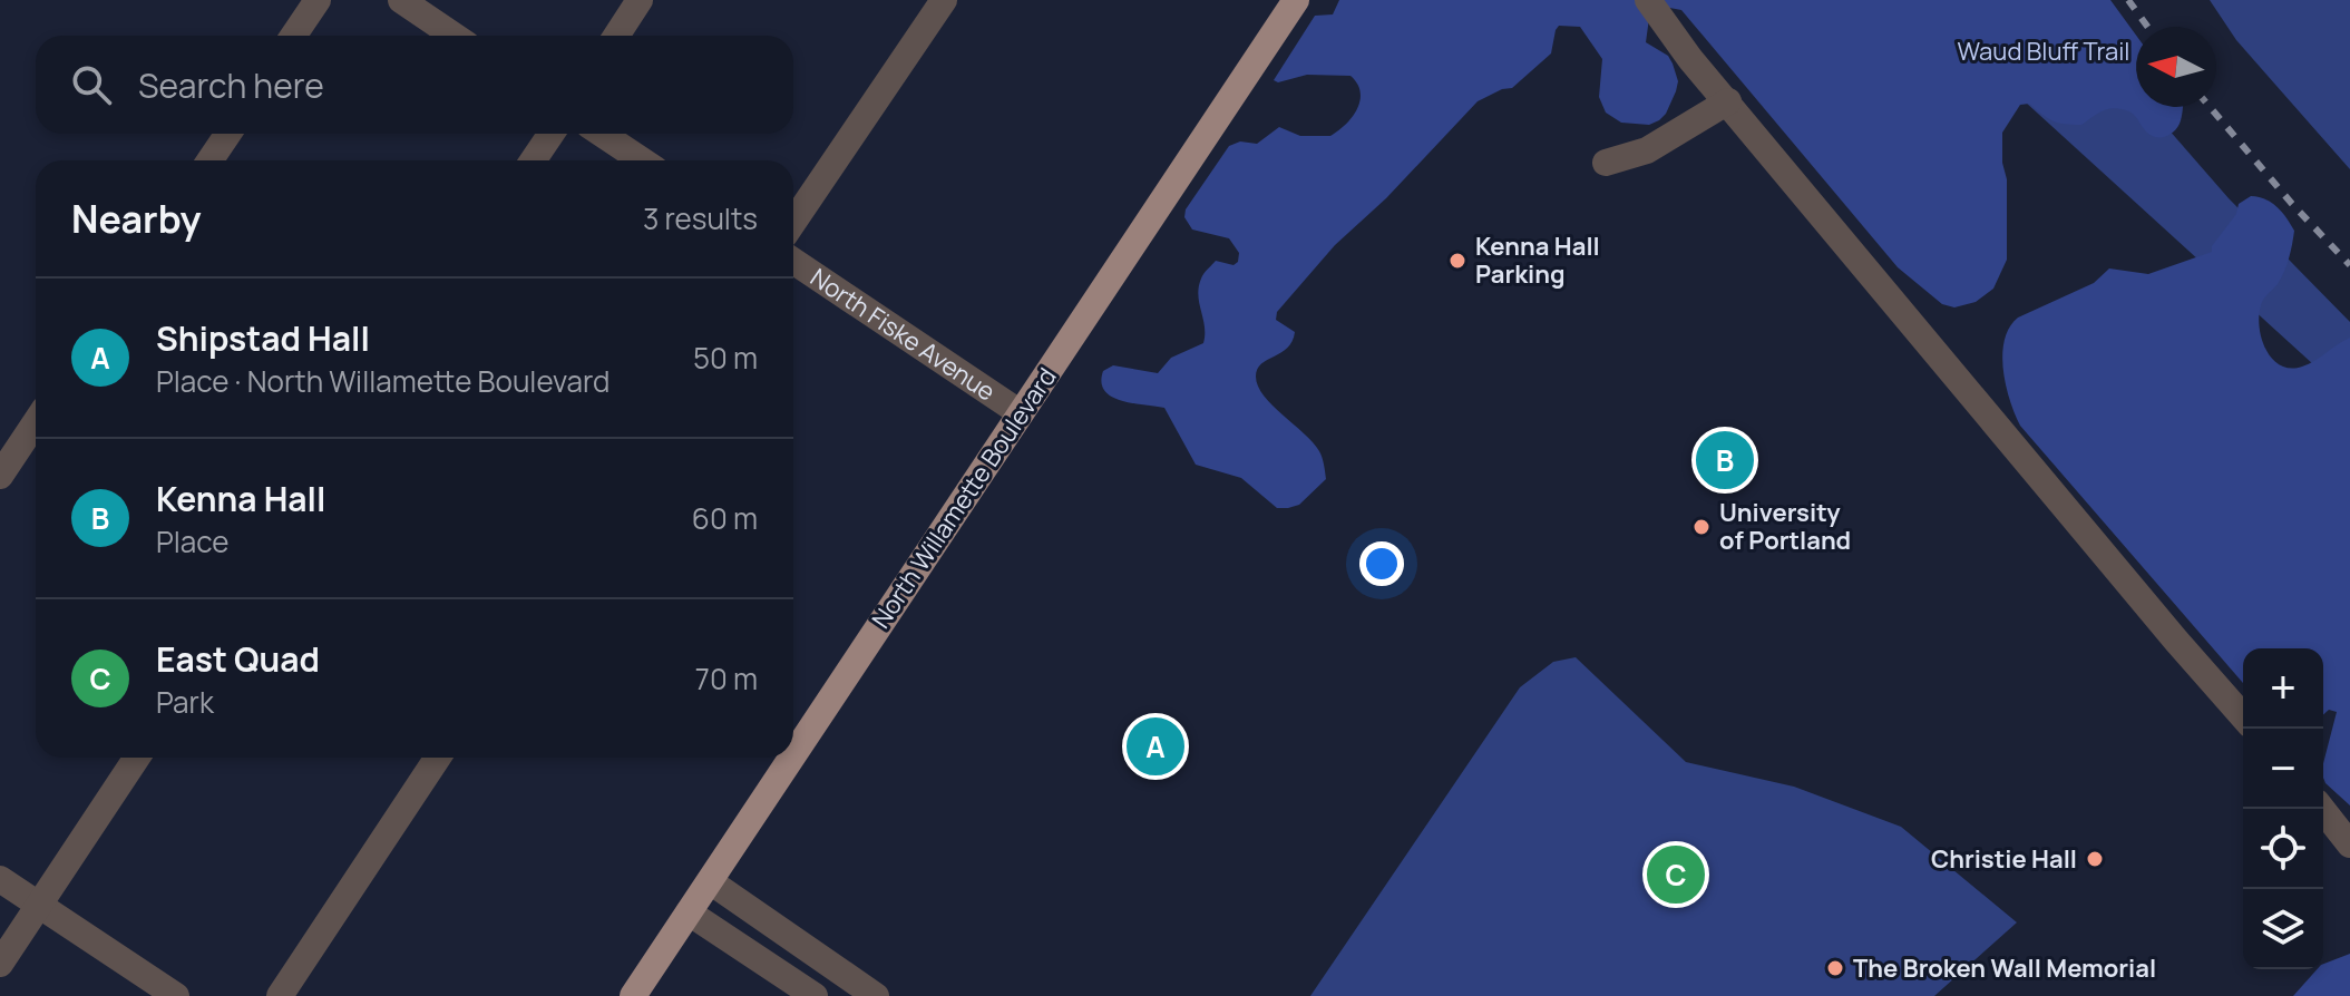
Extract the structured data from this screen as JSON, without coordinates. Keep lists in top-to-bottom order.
{
  "streets": {
    "main road": ["North Willamette Boulevard"],
    "street": ["North Fiske Avenue"]
  },
  "crossings": [
    ["North Fiske Avenue", "North Willamette Boulevard"]
  ],
  "parks": ["Waud Bluff Trail"],
  "places": [
    "Kenna Hall Parking",
    "University of Portland",
    "Christie Hall",
    "The Broken Wall Memorial"
  ],
  "north": "left",
  "page": {
    "search": "Search here",
    "heading": ["Nearby", "3 results"],
    "list": [
      {
        "mark": "A",
        "name": "Shipstad Hall",
        "note": "Place · North Willamette Boulevard",
        "value": "50 m"
      },
      {
        "mark": "B",
        "name": "Kenna Hall",
        "note": "Place",
        "value": "60 m"
      },
      {
        "mark": "C",
        "name": "East Quad",
        "note": "Park",
        "value": "70 m"
      }
    ],
    "pins": ["B", "A", "C"],
    "map_buttons": ["+", "−"]
  }
}
